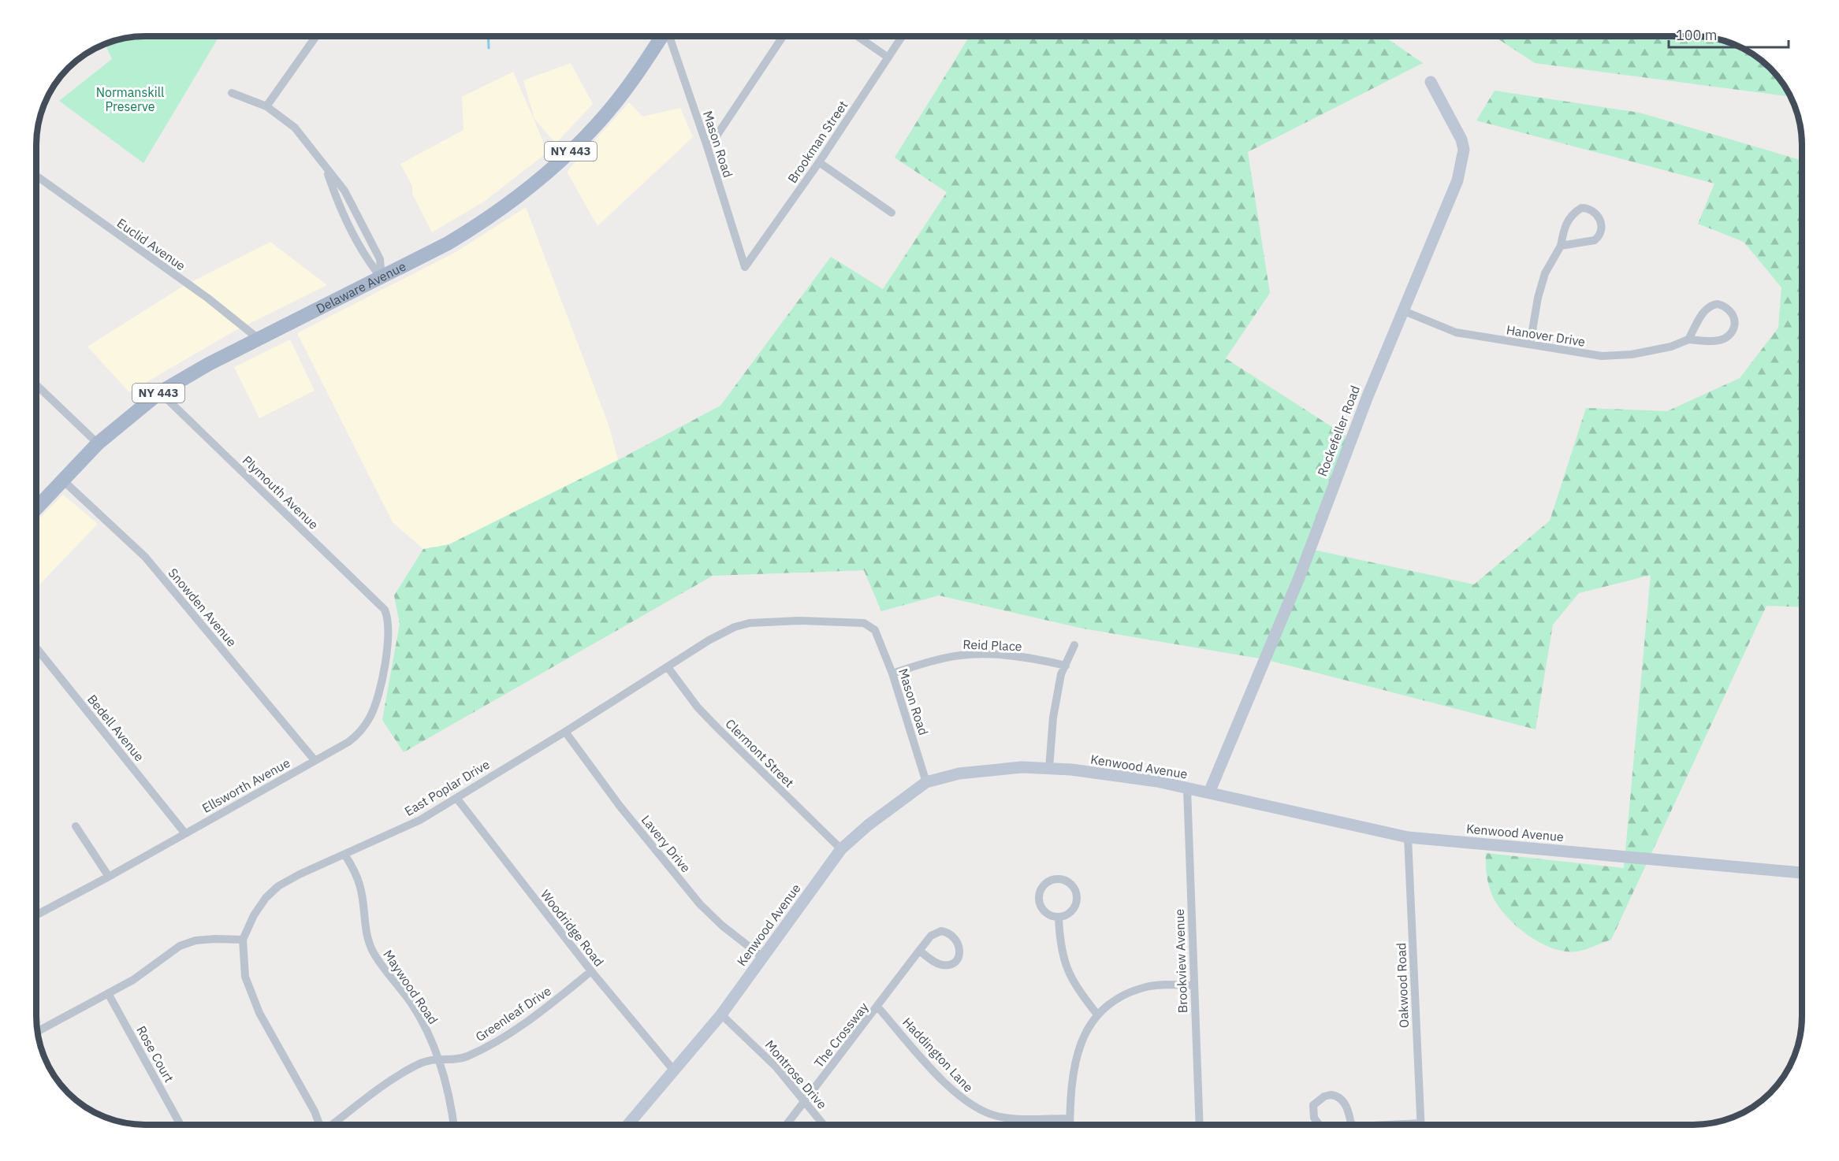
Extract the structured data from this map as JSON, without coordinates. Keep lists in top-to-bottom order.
{
  "streets": {
    "main road": ["NY 443", "Delaware Avenue"],
    "street": [
      "Brookman Street",
      "Mason Road",
      "Euclid Avenue",
      "Hanover Drive",
      "Rockefeller Road",
      "Plymouth Avenue",
      "Snowden Avenue",
      "Reid Place",
      "Bedell Avenue",
      "Clermont Street",
      "Kenwood Avenue",
      "Ellsworth Avenue",
      "East Poplar Drive",
      "Lavery Drive",
      "Woodridge Road",
      "Brookview Avenue",
      "Oakwood Road",
      "Maywood Road",
      "Greenleaf Drive",
      "The Crossway",
      "Rose Court",
      "Haddington Lane",
      "Montrose Drive"
    ]
  },
  "crossings": [
    ["Brookman Street", "Mason Road"],
    ["Mason Road", "Reid Place"],
    ["Mason Road", "Kenwood Avenue"],
    ["Mason Road", "East Poplar Drive"],
    ["Euclid Avenue", "Delaware Avenue"],
    ["Delaware Avenue", "Plymouth Avenue"],
    ["Delaware Avenue", "Snowden Avenue"],
    ["Hanover Drive", "Rockefeller Road"],
    ["Rockefeller Road", "Kenwood Avenue"],
    ["Plymouth Avenue", "Ellsworth Avenue"],
    ["Snowden Avenue", "Ellsworth Avenue"],
    ["Bedell Avenue", "Ellsworth Avenue"],
    ["Clermont Street", "Kenwood Avenue"],
    ["Clermont Street", "East Poplar Drive"],
    ["Kenwood Avenue", "Lavery Drive"],
    ["Kenwood Avenue", "Woodridge Road"],
    ["Kenwood Avenue", "Brookview Avenue"],
    ["Kenwood Avenue", "Oakwood Road"],
    ["Kenwood Avenue", "Montrose Drive"],
    ["East Poplar Drive", "Lavery Drive"],
    ["East Poplar Drive", "Woodridge Road"],
    ["East Poplar Drive", "Maywood Road"],
    ["Woodridge Road", "Greenleaf Drive"],
    ["Maywood Road", "Greenleaf Drive"],
    ["The Crossway", "Haddington Lane"],
    ["The Crossway", "Montrose Drive"]
  ],
  "parks": ["Normanskill Preserve"],
  "scale_bar": "100 m"
}
